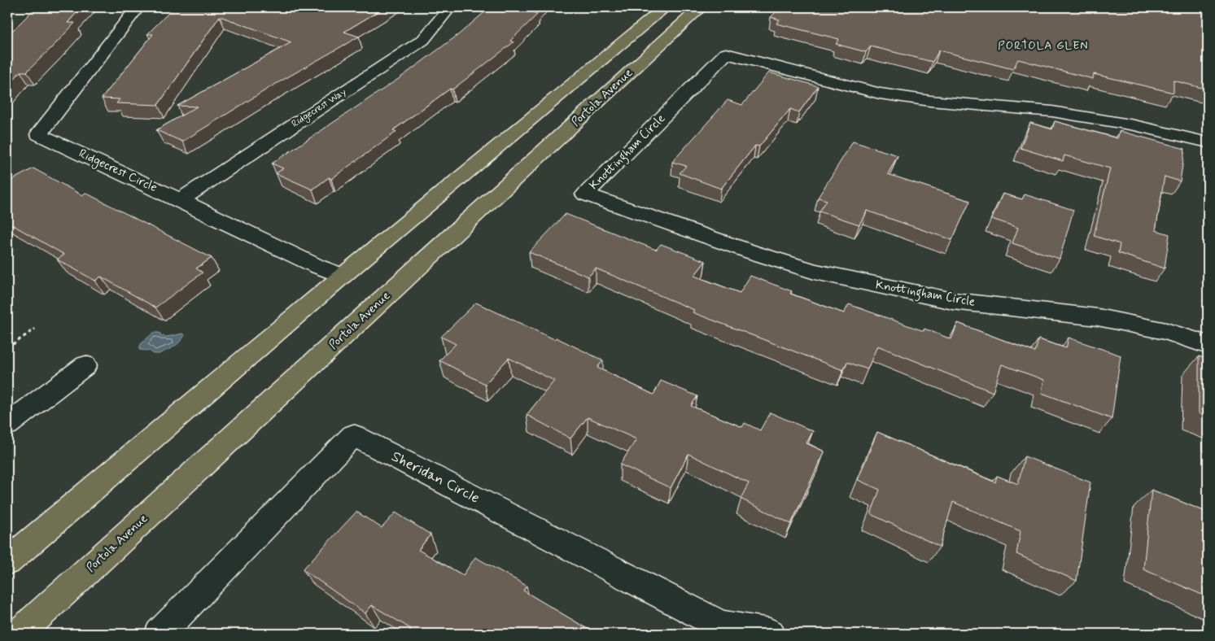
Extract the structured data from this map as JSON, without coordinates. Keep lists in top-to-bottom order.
{
  "streets": {
    "main road": ["Portola Avenue"],
    "street": [
      "Ridgecrest Way",
      "Knottingham Circle",
      "Ridgecrest Circle",
      "Sheridan Circle"
    ]
  },
  "crossings": [
    ["Ridgecrest Way", "Ridgecrest Circle"]
  ],
  "districts": ["PORTOLA GLEN"]
}
